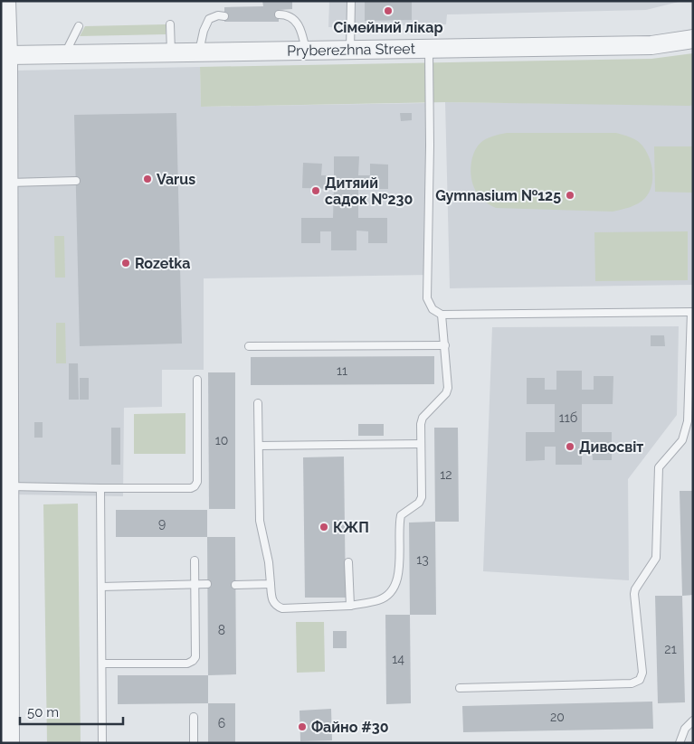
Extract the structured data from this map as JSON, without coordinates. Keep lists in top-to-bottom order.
{
  "streets": {
    "street": ["Pryberezhna Street"]
  },
  "places": [
    "Сімейний лікар",
    "Varus",
    "Дитяий садок №230",
    "Gymnasium №125",
    "Rozetka",
    "Дивосвіт",
    "КЖП",
    "Файно #30"
  ],
  "house_numbers": [
    "11",
    "11б",
    "10",
    "12",
    "9",
    "13",
    "8",
    "21",
    "14",
    "20",
    "6"
  ],
  "scale_bar": "50 m"
}
